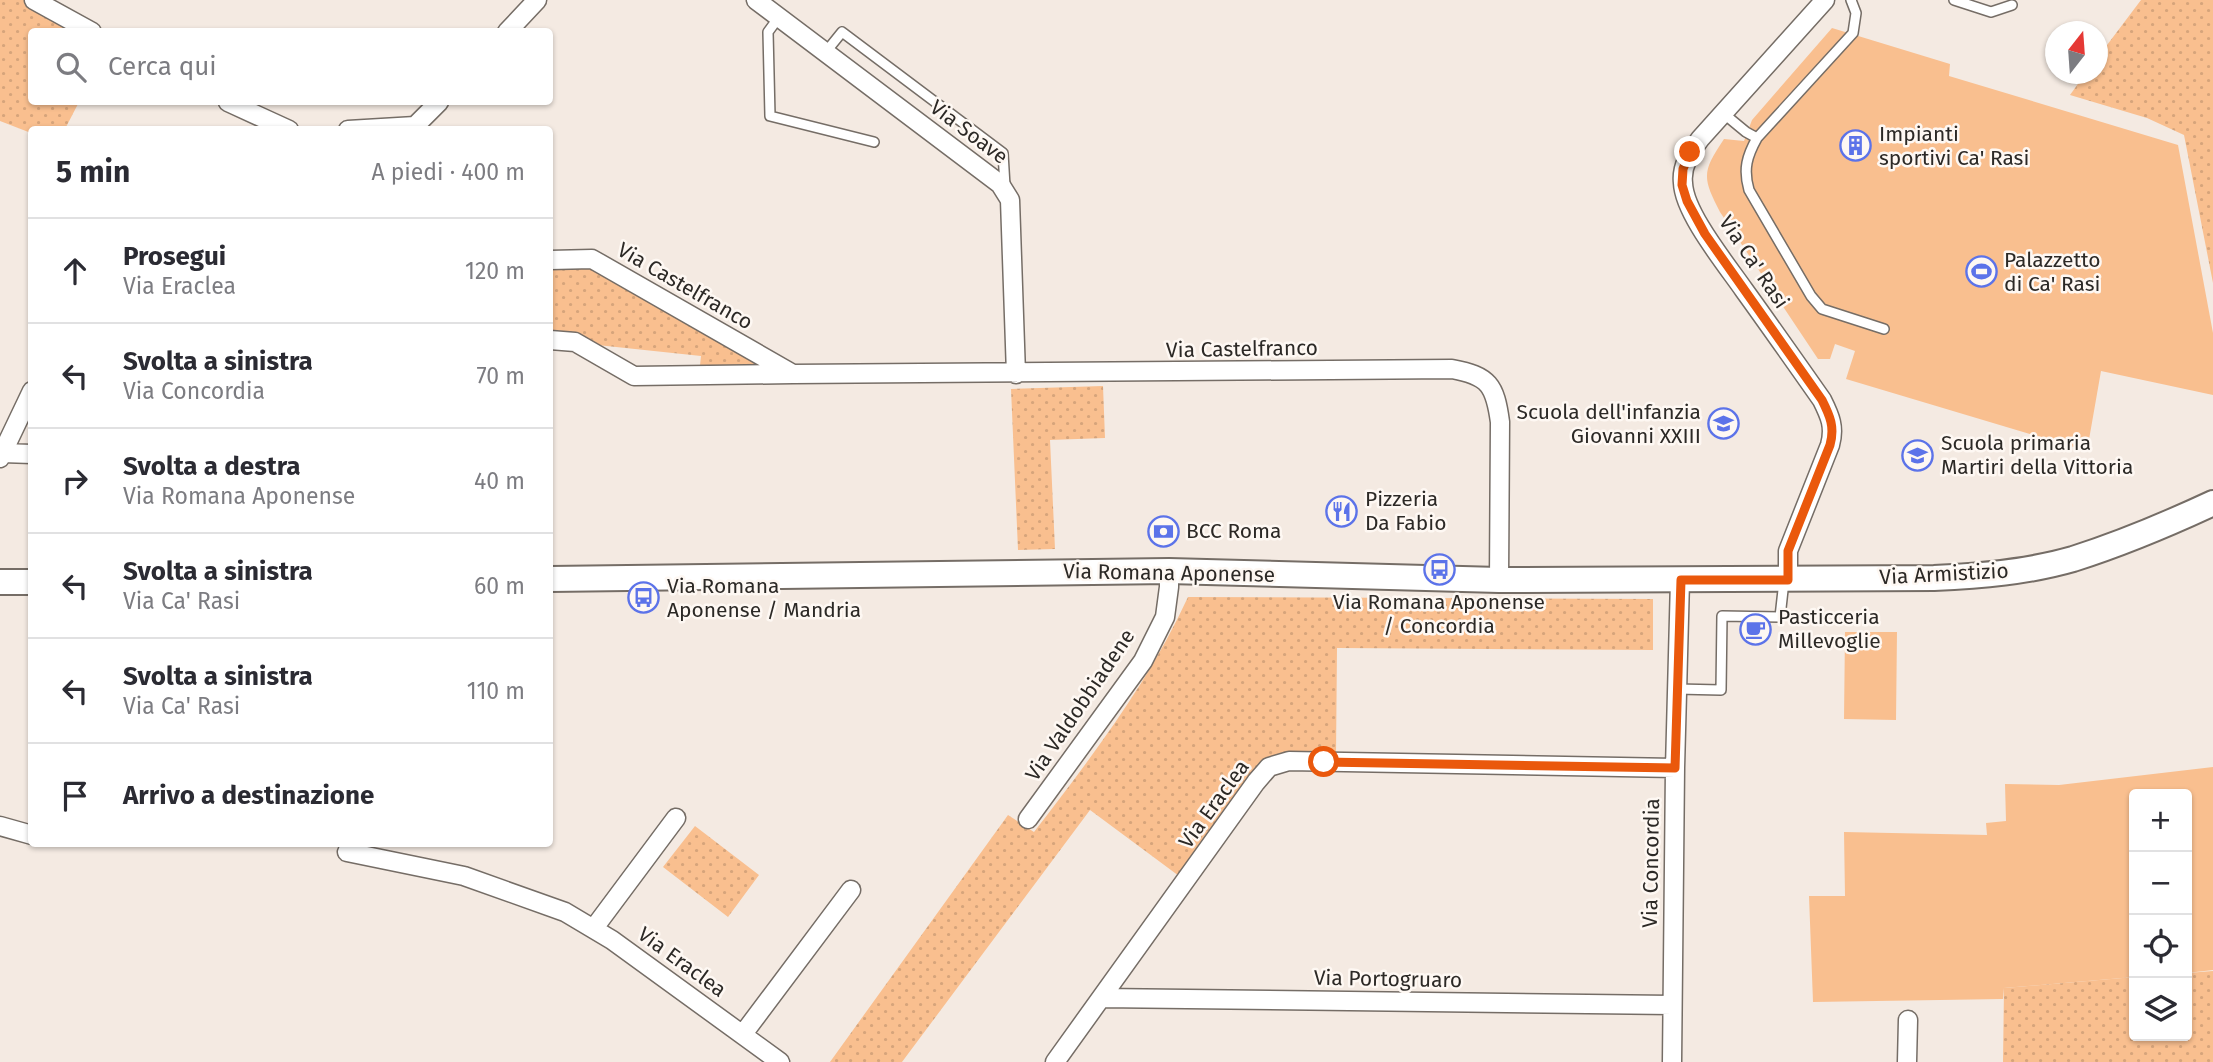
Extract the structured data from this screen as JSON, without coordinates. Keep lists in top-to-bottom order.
{
  "streets": {
    "street": [
      "Via Soave",
      "Via Ca' Rasi",
      "Via Castelfranco",
      "Via Romana Aponense",
      "Via Armistizio",
      "Via Valdobbiadene",
      "Via Eraclea",
      "Via Concordia",
      "Via Portogruaro"
    ]
  },
  "crossings": [
    ["Via Soave", "Via Castelfranco"],
    ["Via Ca' Rasi", "Via Romana Aponense"],
    ["Via Ca' Rasi", "Via Armistizio"],
    ["Via Castelfranco", "Via Romana Aponense"],
    ["Via Romana Aponense", "Via Armistizio"],
    ["Via Romana Aponense", "Via Valdobbiadene"],
    ["Via Romana Aponense", "Via Concordia"],
    ["Via Eraclea", "Via Concordia"],
    ["Via Eraclea", "Via Portogruaro"],
    ["Via Concordia", "Via Portogruaro"]
  ],
  "places": {
    "building": ["Impianti sportivi Ca' Rasi"],
    "sports": ["Palazzetto di Ca' Rasi"],
    "school or university": ["Scuola dell'infanzia Giovanni XXIII", "Scuola primaria Martiri della Vittoria"],
    "restaurant": ["Pizzeria Da Fabio"],
    "bank": ["BCC Roma"],
    "bus stop": ["Via Romana Aponense / Concordia", "Via Romana Aponense / Mandria"],
    "cafe": ["Pasticceria Millevoglie"]
  },
  "north": "top",
  "page": {
    "search": "Cerca qui",
    "heading": ["5 min", "A piedi · 400 m"],
    "list": [
      ["Prosegui", "Via Eraclea", "120 m"],
      ["Svolta a sinistra", "Via Concordia", "70 m"],
      ["Svolta a destra", "Via Romana Aponense", "40 m"],
      ["Svolta a sinistra", "Via Ca' Rasi", "60 m"],
      ["Svolta a sinistra", "Via Ca' Rasi", "110 m"],
      "Arrivo a destinazione"
    ],
    "map_buttons": ["+", "−"]
  }
}
